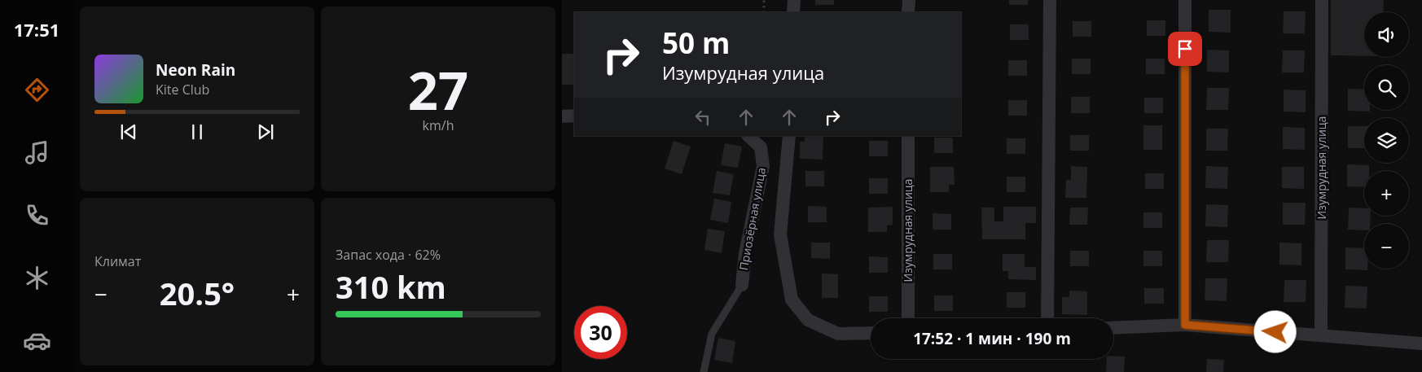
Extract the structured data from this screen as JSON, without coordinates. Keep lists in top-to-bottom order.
{
  "streets": {
    "street": ["Изумрудная улица", "Приозёрная улица"]
  },
  "page": {
    "tabs": "17:51",
    "tile": [
      ["27", "km/h"],
      "Климат",
      ["Запас хода · 62%", "310 km"]
    ],
    "map_buttons": ["+", "−"],
    "turn": ["50 m", "Изумрудная улица"],
    "song": ["Neon Rain", "Kite Club"],
    "heat": ["−", "20.5°", "+"],
    "limit": "30",
    "trip": "17:52 · 1 мин · 190 m"
  }
}
